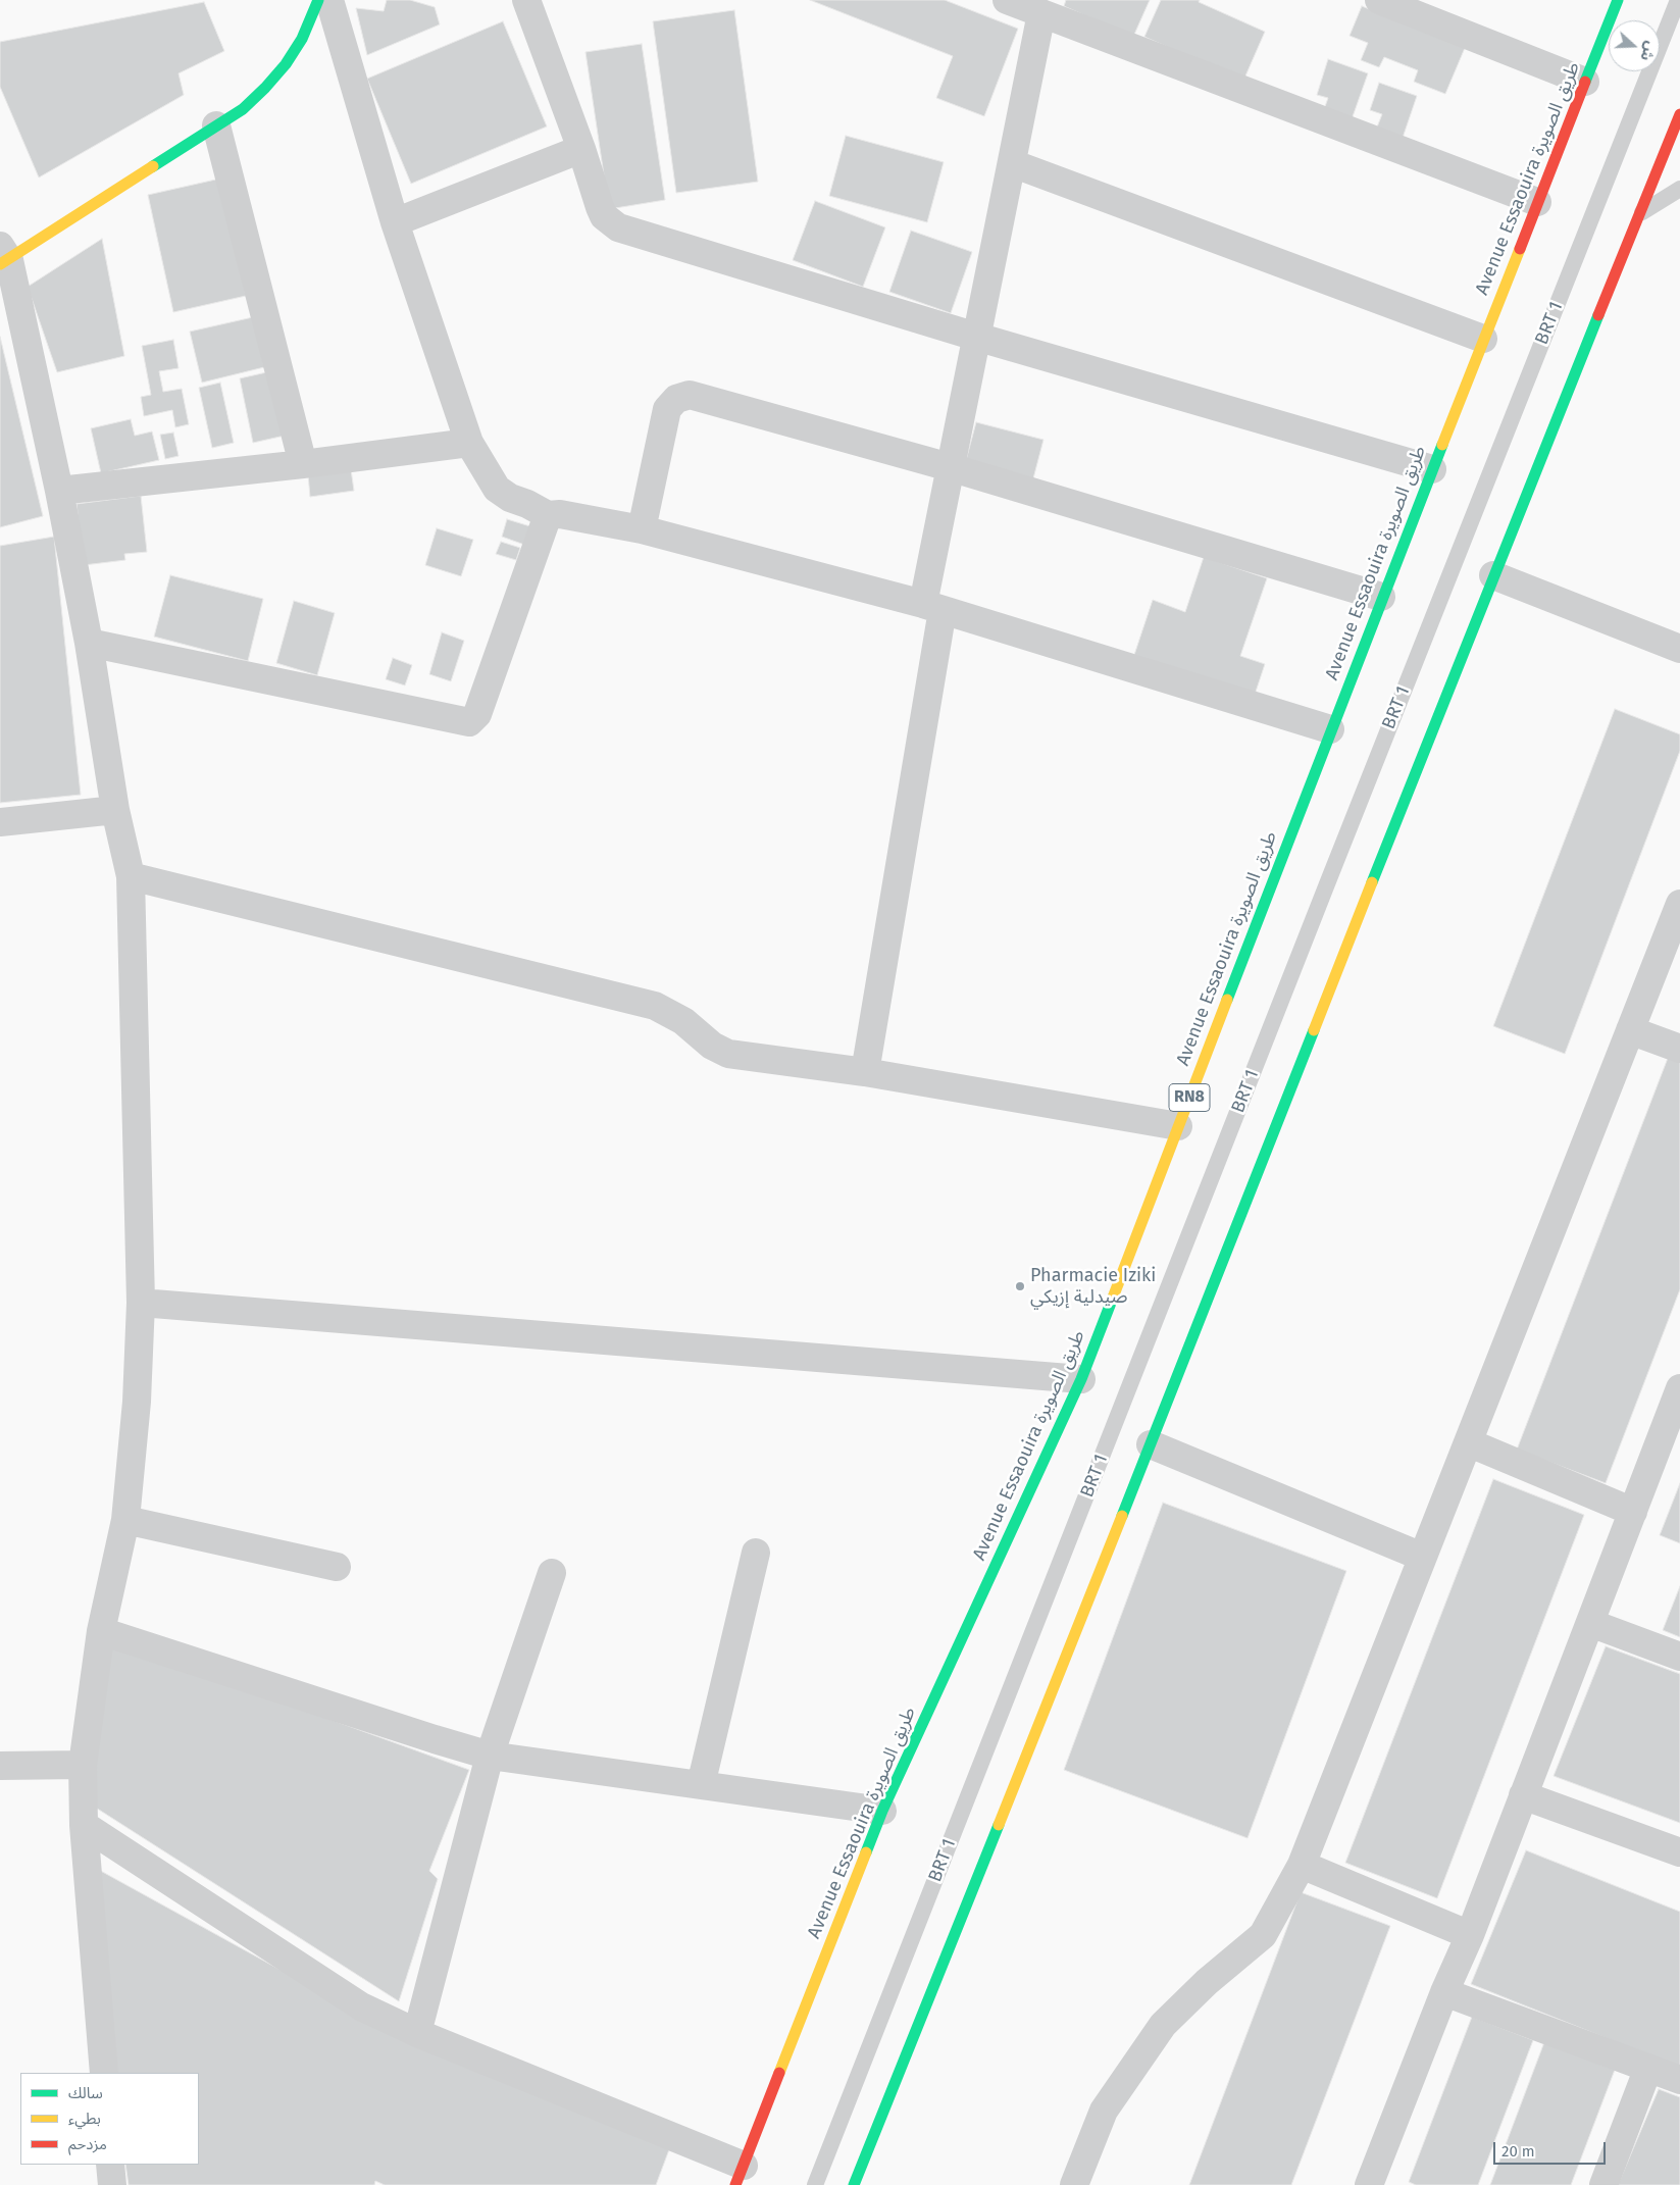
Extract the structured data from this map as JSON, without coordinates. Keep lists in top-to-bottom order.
{
  "streets": {
    "main road": ["Avenue Essaouira طريق الصويرة", "RN8"],
    "lane": ["BRT 1"]
  },
  "places": ["Pharmacie Iziki صيدلية إزيكي"],
  "legend": ["سالك", "بطيء", "مزدحم"],
  "scale_bar": "20 m",
  "north": "right"
}
